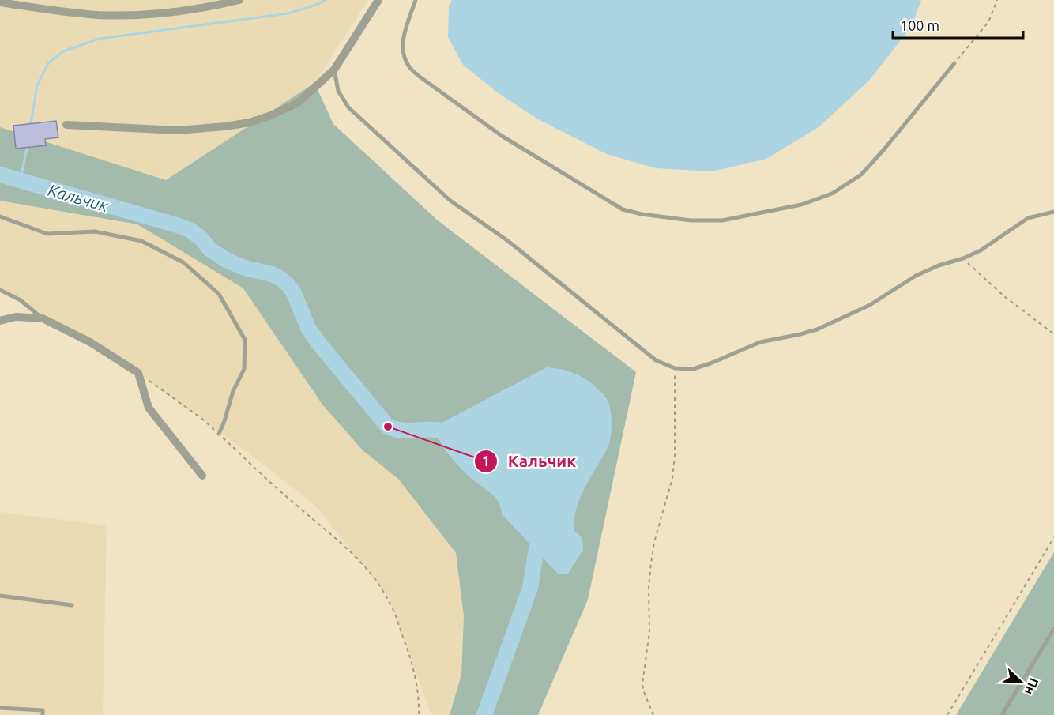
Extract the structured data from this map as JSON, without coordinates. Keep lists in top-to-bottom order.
{
  "water": ["Кальчик"],
  "places": ["Кальчик"],
  "scale_bar": "100 m",
  "north": "bottom right"
}
